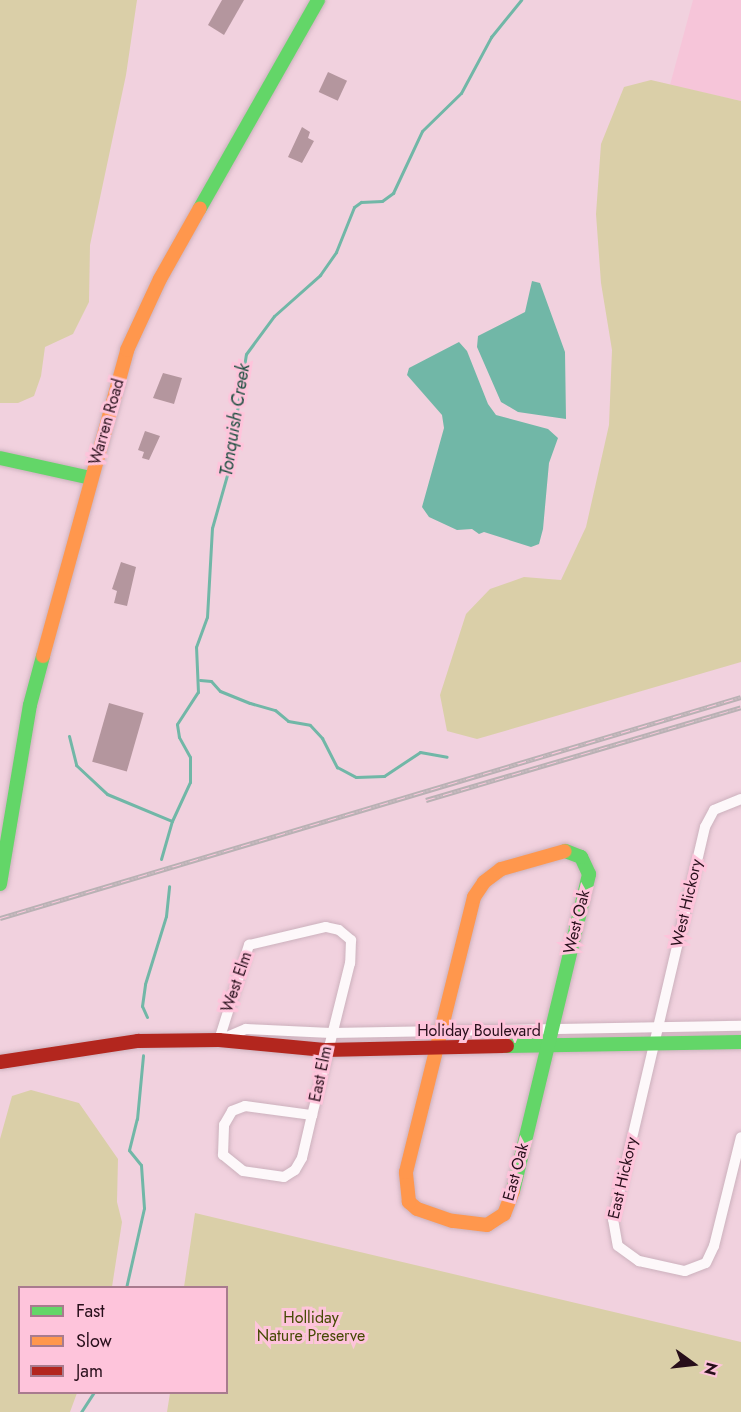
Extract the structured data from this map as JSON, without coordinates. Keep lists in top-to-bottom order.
{
  "streets": {
    "street": [
      "Warren Road",
      "West Hickory",
      "West Oak",
      "West Elm",
      "Holiday Boulevard",
      "East Elm",
      "East Oak",
      "East Hickory"
    ]
  },
  "crossings": [
    ["West Hickory", "Holiday Boulevard"],
    ["West Hickory", "East Hickory"],
    ["West Oak", "Holiday Boulevard"],
    ["West Oak", "East Oak"],
    ["West Elm", "Holiday Boulevard"],
    ["West Elm", "East Elm"],
    ["Holiday Boulevard", "East Elm"],
    ["Holiday Boulevard", "East Oak"],
    ["Holiday Boulevard", "East Hickory"]
  ],
  "water": ["Tonquish Creek"],
  "parks": ["Holliday Nature Preserve"],
  "legend": ["Fast", "Slow", "Jam"],
  "north": "right"
}
